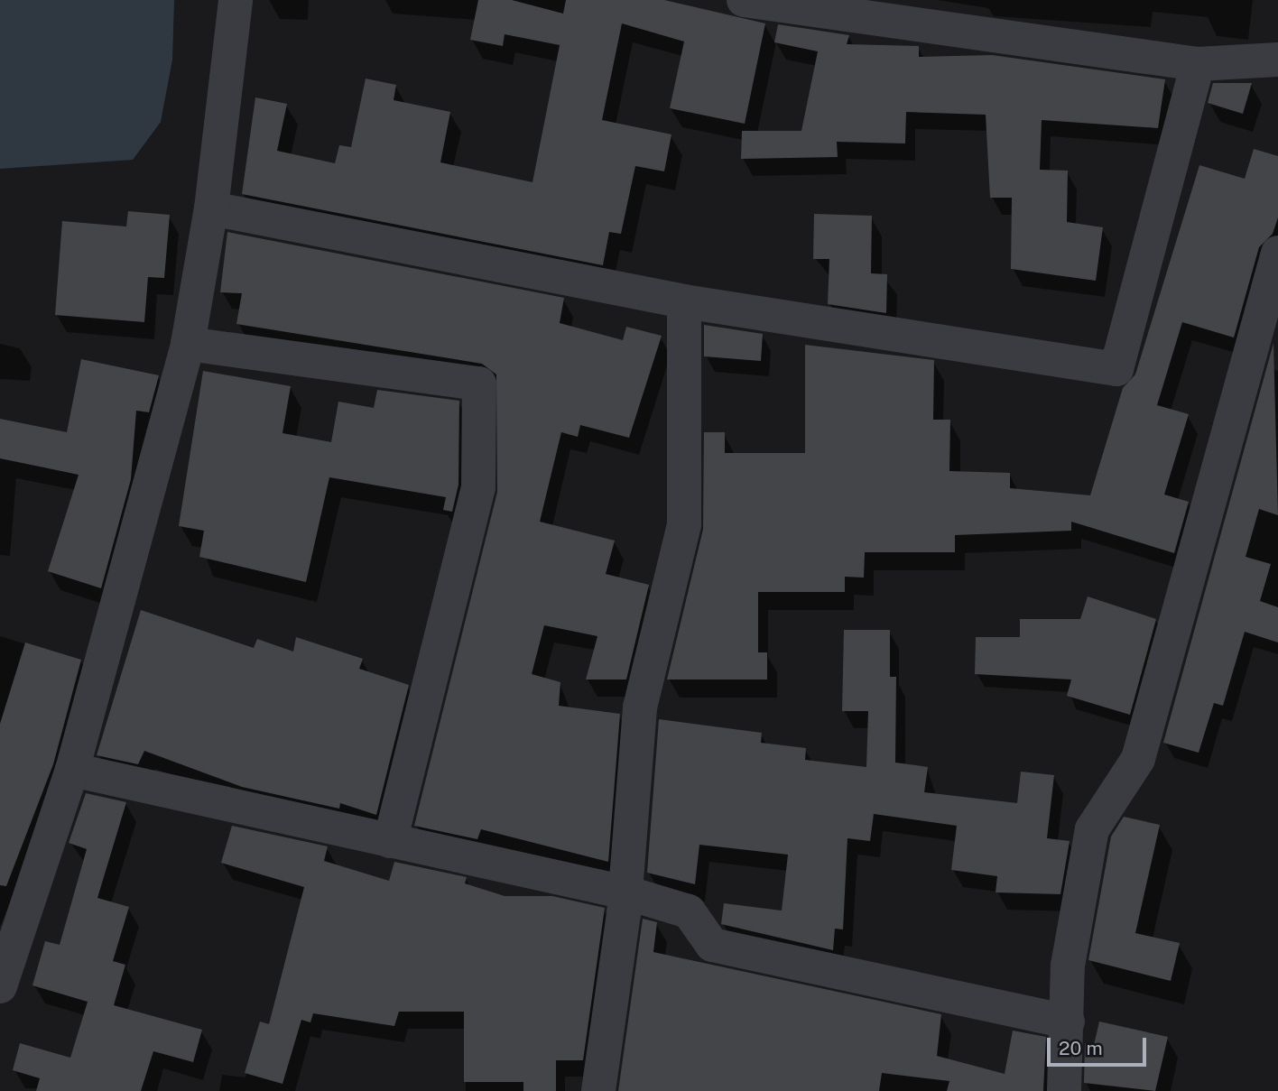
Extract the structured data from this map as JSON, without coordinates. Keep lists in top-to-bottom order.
{
  "scale_bar": "20 m"
}
